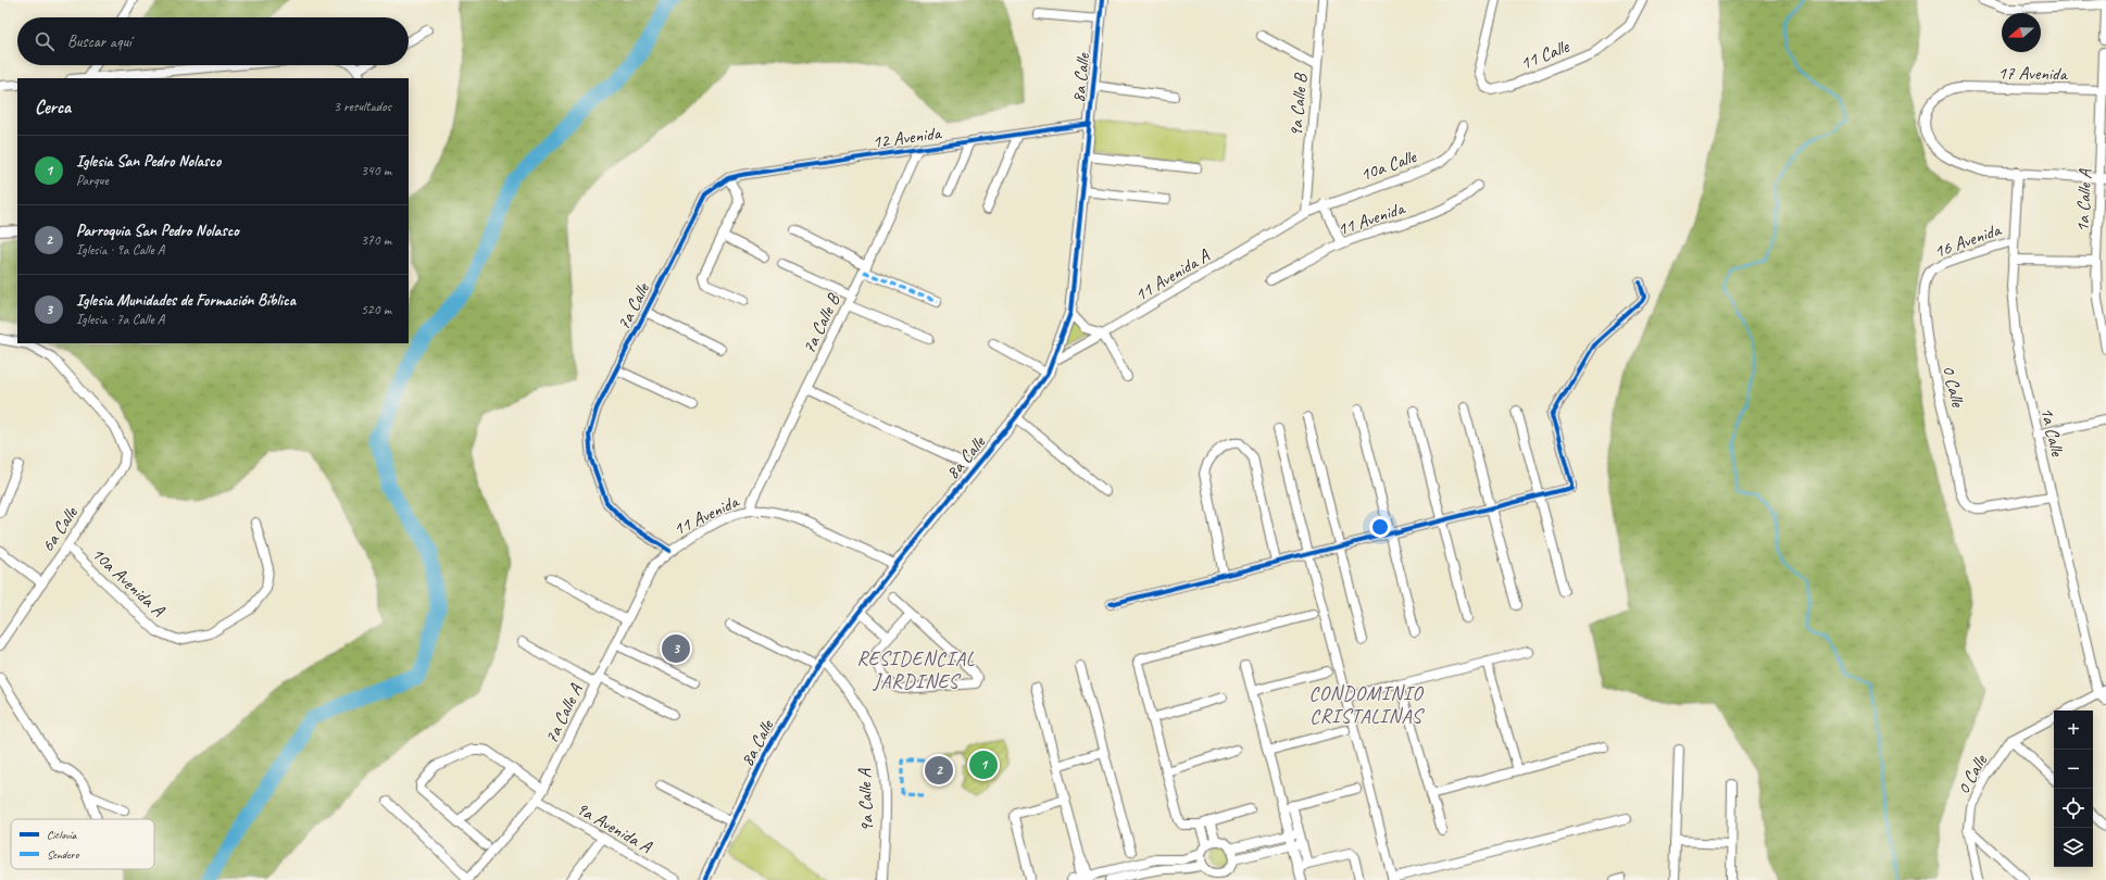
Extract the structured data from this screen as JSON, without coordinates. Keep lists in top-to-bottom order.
{
  "streets": {
    "street": [
      "11 Calle",
      "17 Avenida",
      "8a Calle",
      "9a Calle B",
      "12 Avenida",
      "10a Calle",
      "1a Calle A",
      "11 Avenida",
      "16 Avenida",
      "11 Avenida A",
      "7a Calle",
      "7a Calle B",
      "0 Calle",
      "1a Calle",
      "6a Calle",
      "10a Avenida A",
      "7a Calle A",
      "9a Calle A",
      "9a Avenida A"
    ]
  },
  "crossings": [
    ["17 Avenida", "1a Calle A"],
    ["17 Avenida", "1a Calle"],
    ["8a Calle", "12 Avenida"],
    ["8a Calle", "11 Avenida"],
    ["8a Calle", "11 Avenida A"],
    ["8a Calle", "9a Calle A"],
    ["9a Calle B", "10a Calle"],
    ["9a Calle B", "11 Avenida A"],
    ["12 Avenida", "7a Calle"],
    ["12 Avenida", "7a Calle B"],
    ["10a Calle", "11 Avenida A"],
    ["1a Calle A", "16 Avenida"],
    ["11 Avenida", "7a Calle"],
    ["11 Avenida", "7a Calle B"],
    ["11 Avenida", "7a Calle A"],
    ["16 Avenida", "0 Calle"],
    ["16 Avenida", "1a Calle"],
    ["0 Calle", "1a Calle"],
    ["6a Calle", "10a Avenida A"],
    ["7a Calle A", "9a Avenida A"]
  ],
  "districts": ["RESIDENCIAL JARDINES", "CONDOMINIO CRISTALINAS"],
  "legend": ["Ciclovía", "Sendero"],
  "north": "left",
  "page": {
    "search": "Buscar aquí",
    "heading": ["Cerca", "3 resultados"],
    "list": [
      {
        "mark": "1",
        "name": "Iglesia San Pedro Nolasco",
        "note": "Parque",
        "value": "340 m"
      },
      {
        "mark": "2",
        "name": "Parroquia San Pedro Nolasco",
        "note": "Iglesia · 9a Calle A",
        "value": "370 m"
      },
      {
        "mark": "3",
        "name": "Iglesia Munidades de Formación Bíblica",
        "note": "Iglesia · 7a Calle A",
        "value": "520 m"
      }
    ],
    "pins": ["3", "1", "2"],
    "map_buttons": ["+", "−"]
  }
}
